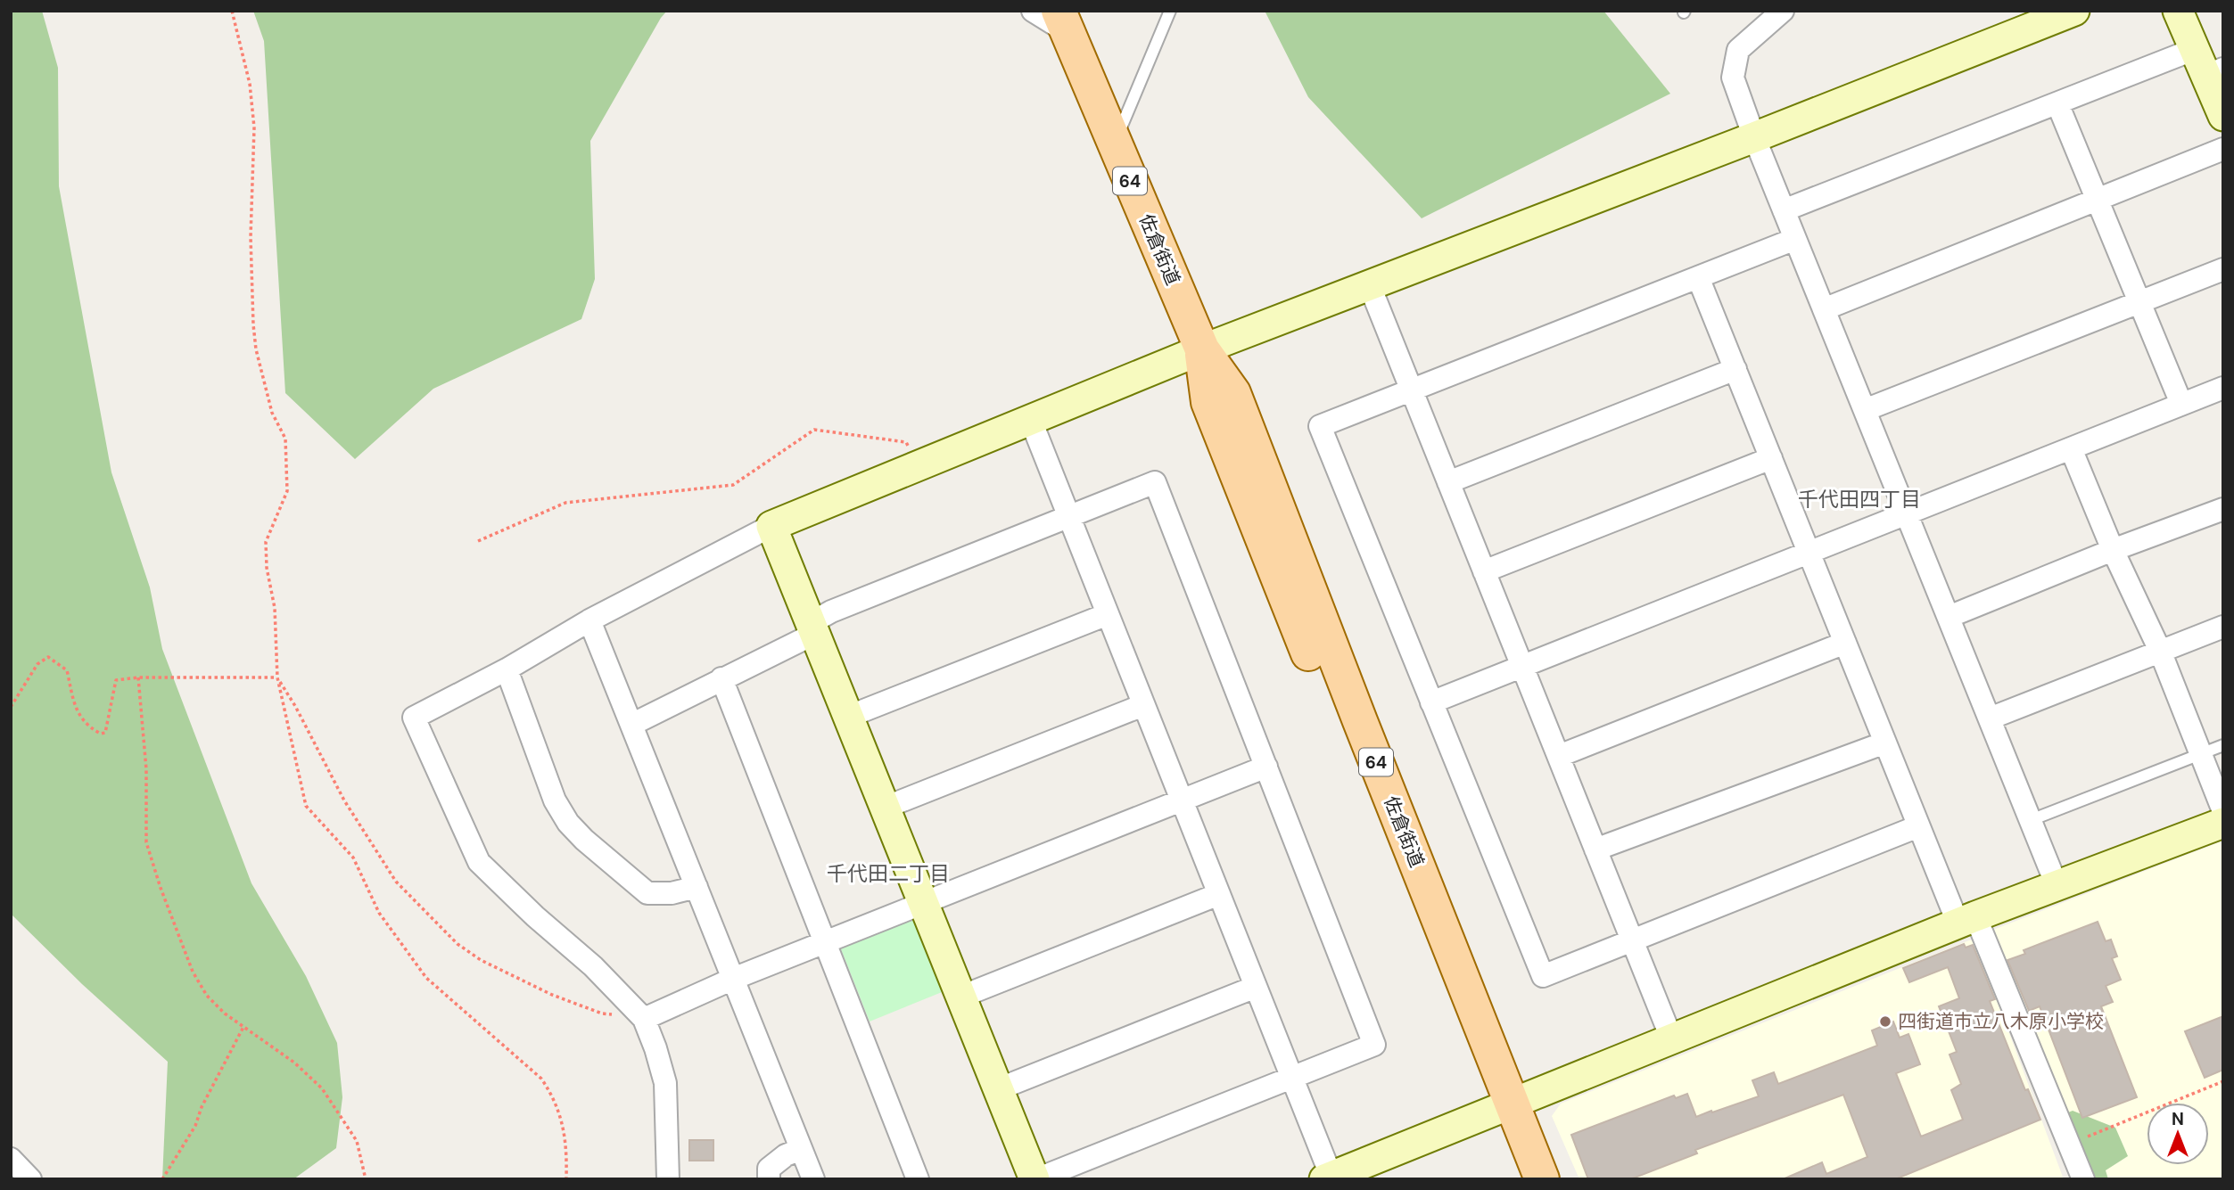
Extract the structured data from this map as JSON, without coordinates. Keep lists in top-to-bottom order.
{
  "streets": {
    "main road": ["64", "佐倉街道"]
  },
  "districts": ["千代田四丁目", "千代田二丁目"],
  "places": ["四街道市立八木原小学校"],
  "north": "top"
}
